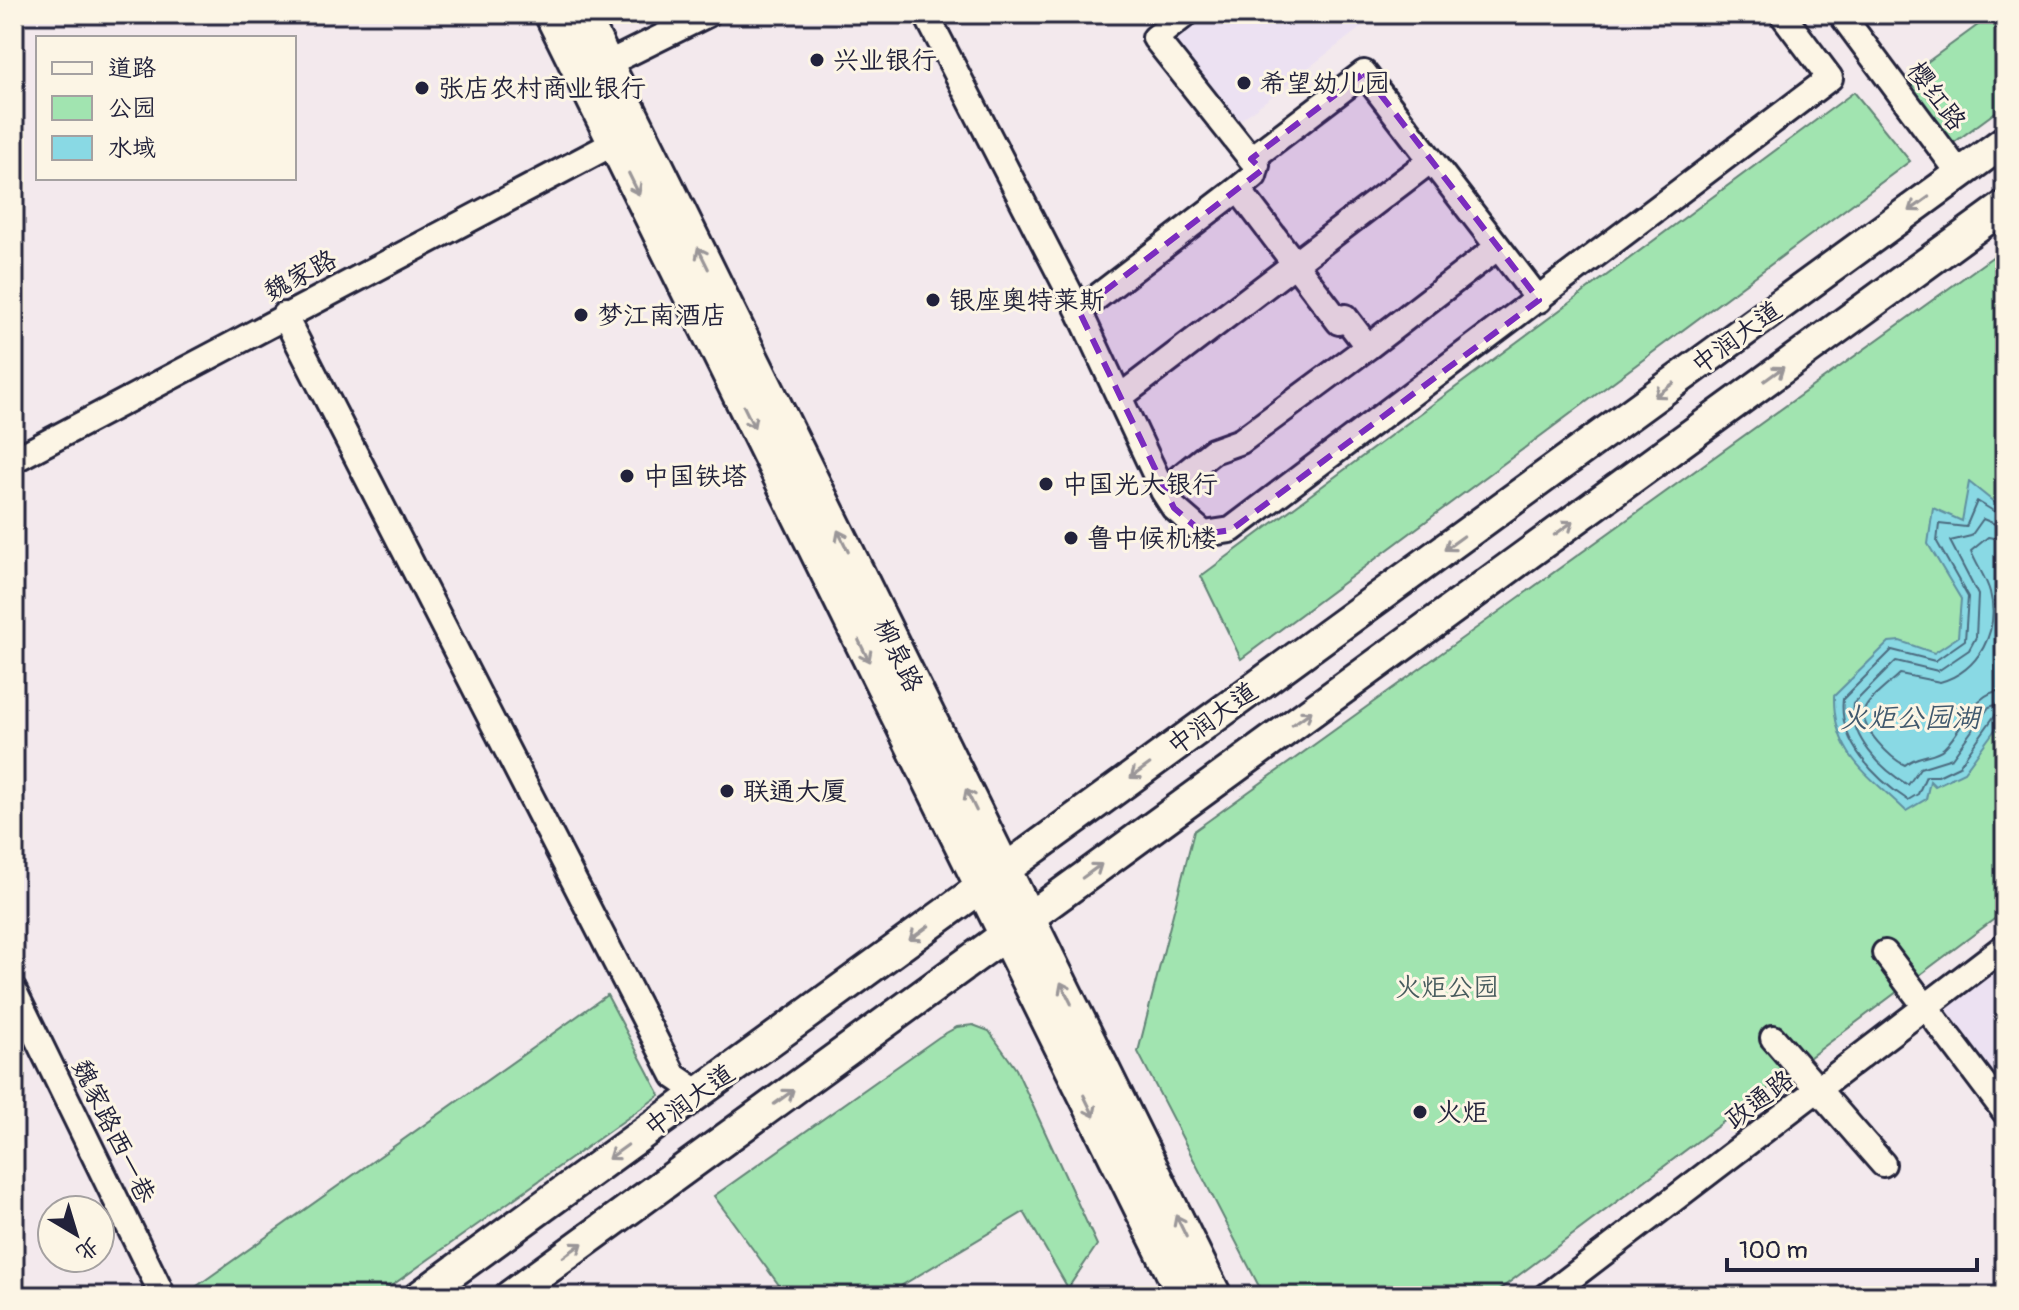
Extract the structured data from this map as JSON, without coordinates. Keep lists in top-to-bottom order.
{
  "streets": {
    "main road": ["中润大道", "柳泉路"],
    "street": [
      "樱红路",
      "魏家路",
      "政通路",
      "魏家路西一巷"
    ]
  },
  "crossings": [
    ["樱红路", "中润大道"],
    ["魏家路", "柳泉路"],
    ["中润大道", "柳泉路"]
  ],
  "water": ["火炬公园湖"],
  "parks": ["火炬公园"],
  "places": [
    "兴业银行",
    "希望幼儿园",
    "张店农村商业银行",
    "银座奥特莱斯",
    "梦江南酒店",
    "中国铁塔",
    "中国光大银行",
    "鲁中候机楼",
    "联通大厦",
    "火炬"
  ],
  "legend": ["道路", "公园", "水域"],
  "scale_bar": "100 m",
  "north": "bottom right"
}
